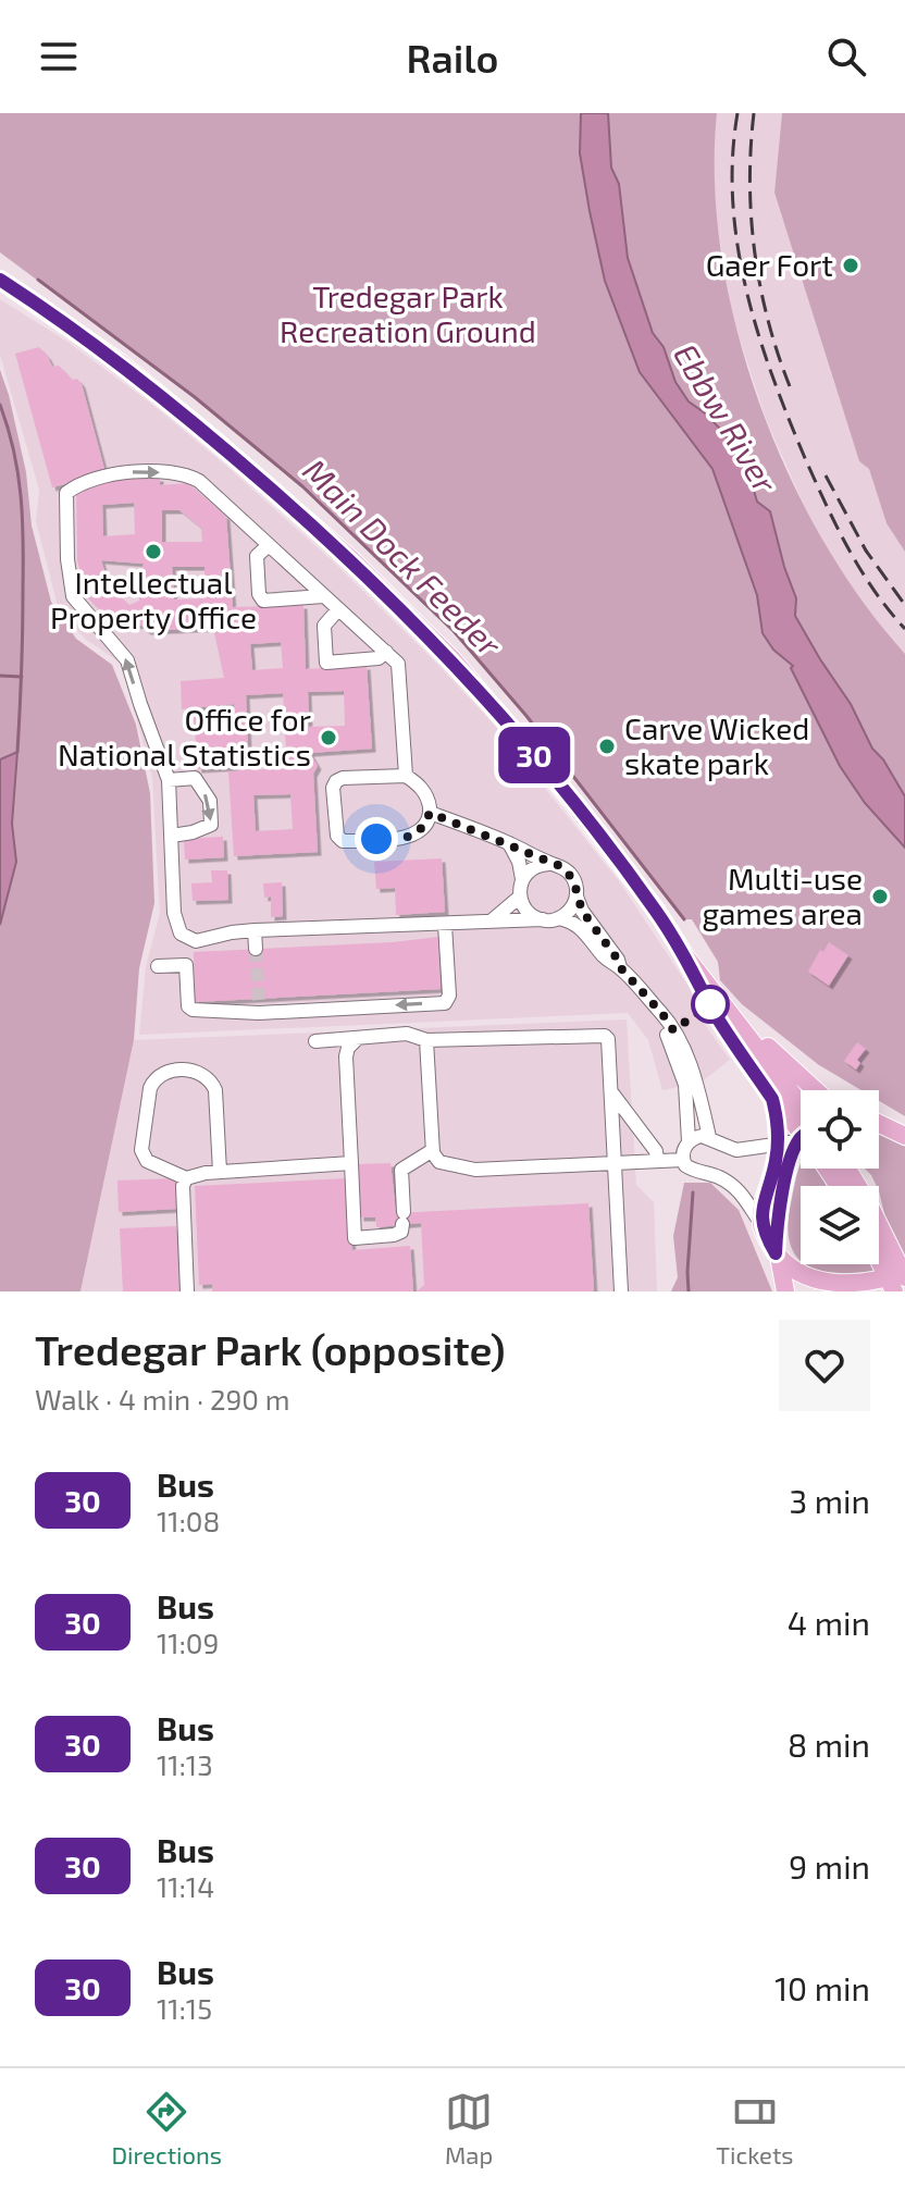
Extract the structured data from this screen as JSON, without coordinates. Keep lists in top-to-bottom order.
{
  "water": ["Ebbw River", "Main Dock Feeder"],
  "parks": ["Tredegar Park Recreation Ground"],
  "places": [
    "Gaer Fort",
    "Intellectual Property Office",
    "Office for National Statistics",
    "Carve Wicked skate park",
    "Multi-use games area"
  ],
  "lines": ["bus line 30"],
  "page": {
    "header": "Railo",
    "on_map": "30",
    "heading": ["Tredegar Park (opposite)", "Walk · 4 min · 290 m"],
    "list": [
      {
        "mark": "30",
        "name": "Bus",
        "note": "11:08",
        "value": "3 min"
      },
      {
        "mark": "30",
        "name": "Bus",
        "note": "11:09",
        "value": "4 min"
      },
      {
        "mark": "30",
        "name": "Bus",
        "note": "11:13",
        "value": "8 min"
      },
      {
        "mark": "30",
        "name": "Bus",
        "note": "11:14",
        "value": "9 min"
      },
      {
        "mark": "30",
        "name": "Bus",
        "note": "11:15",
        "value": "10 min"
      }
    ],
    "tabs": ["Directions", "Map", "Tickets"]
  }
}
